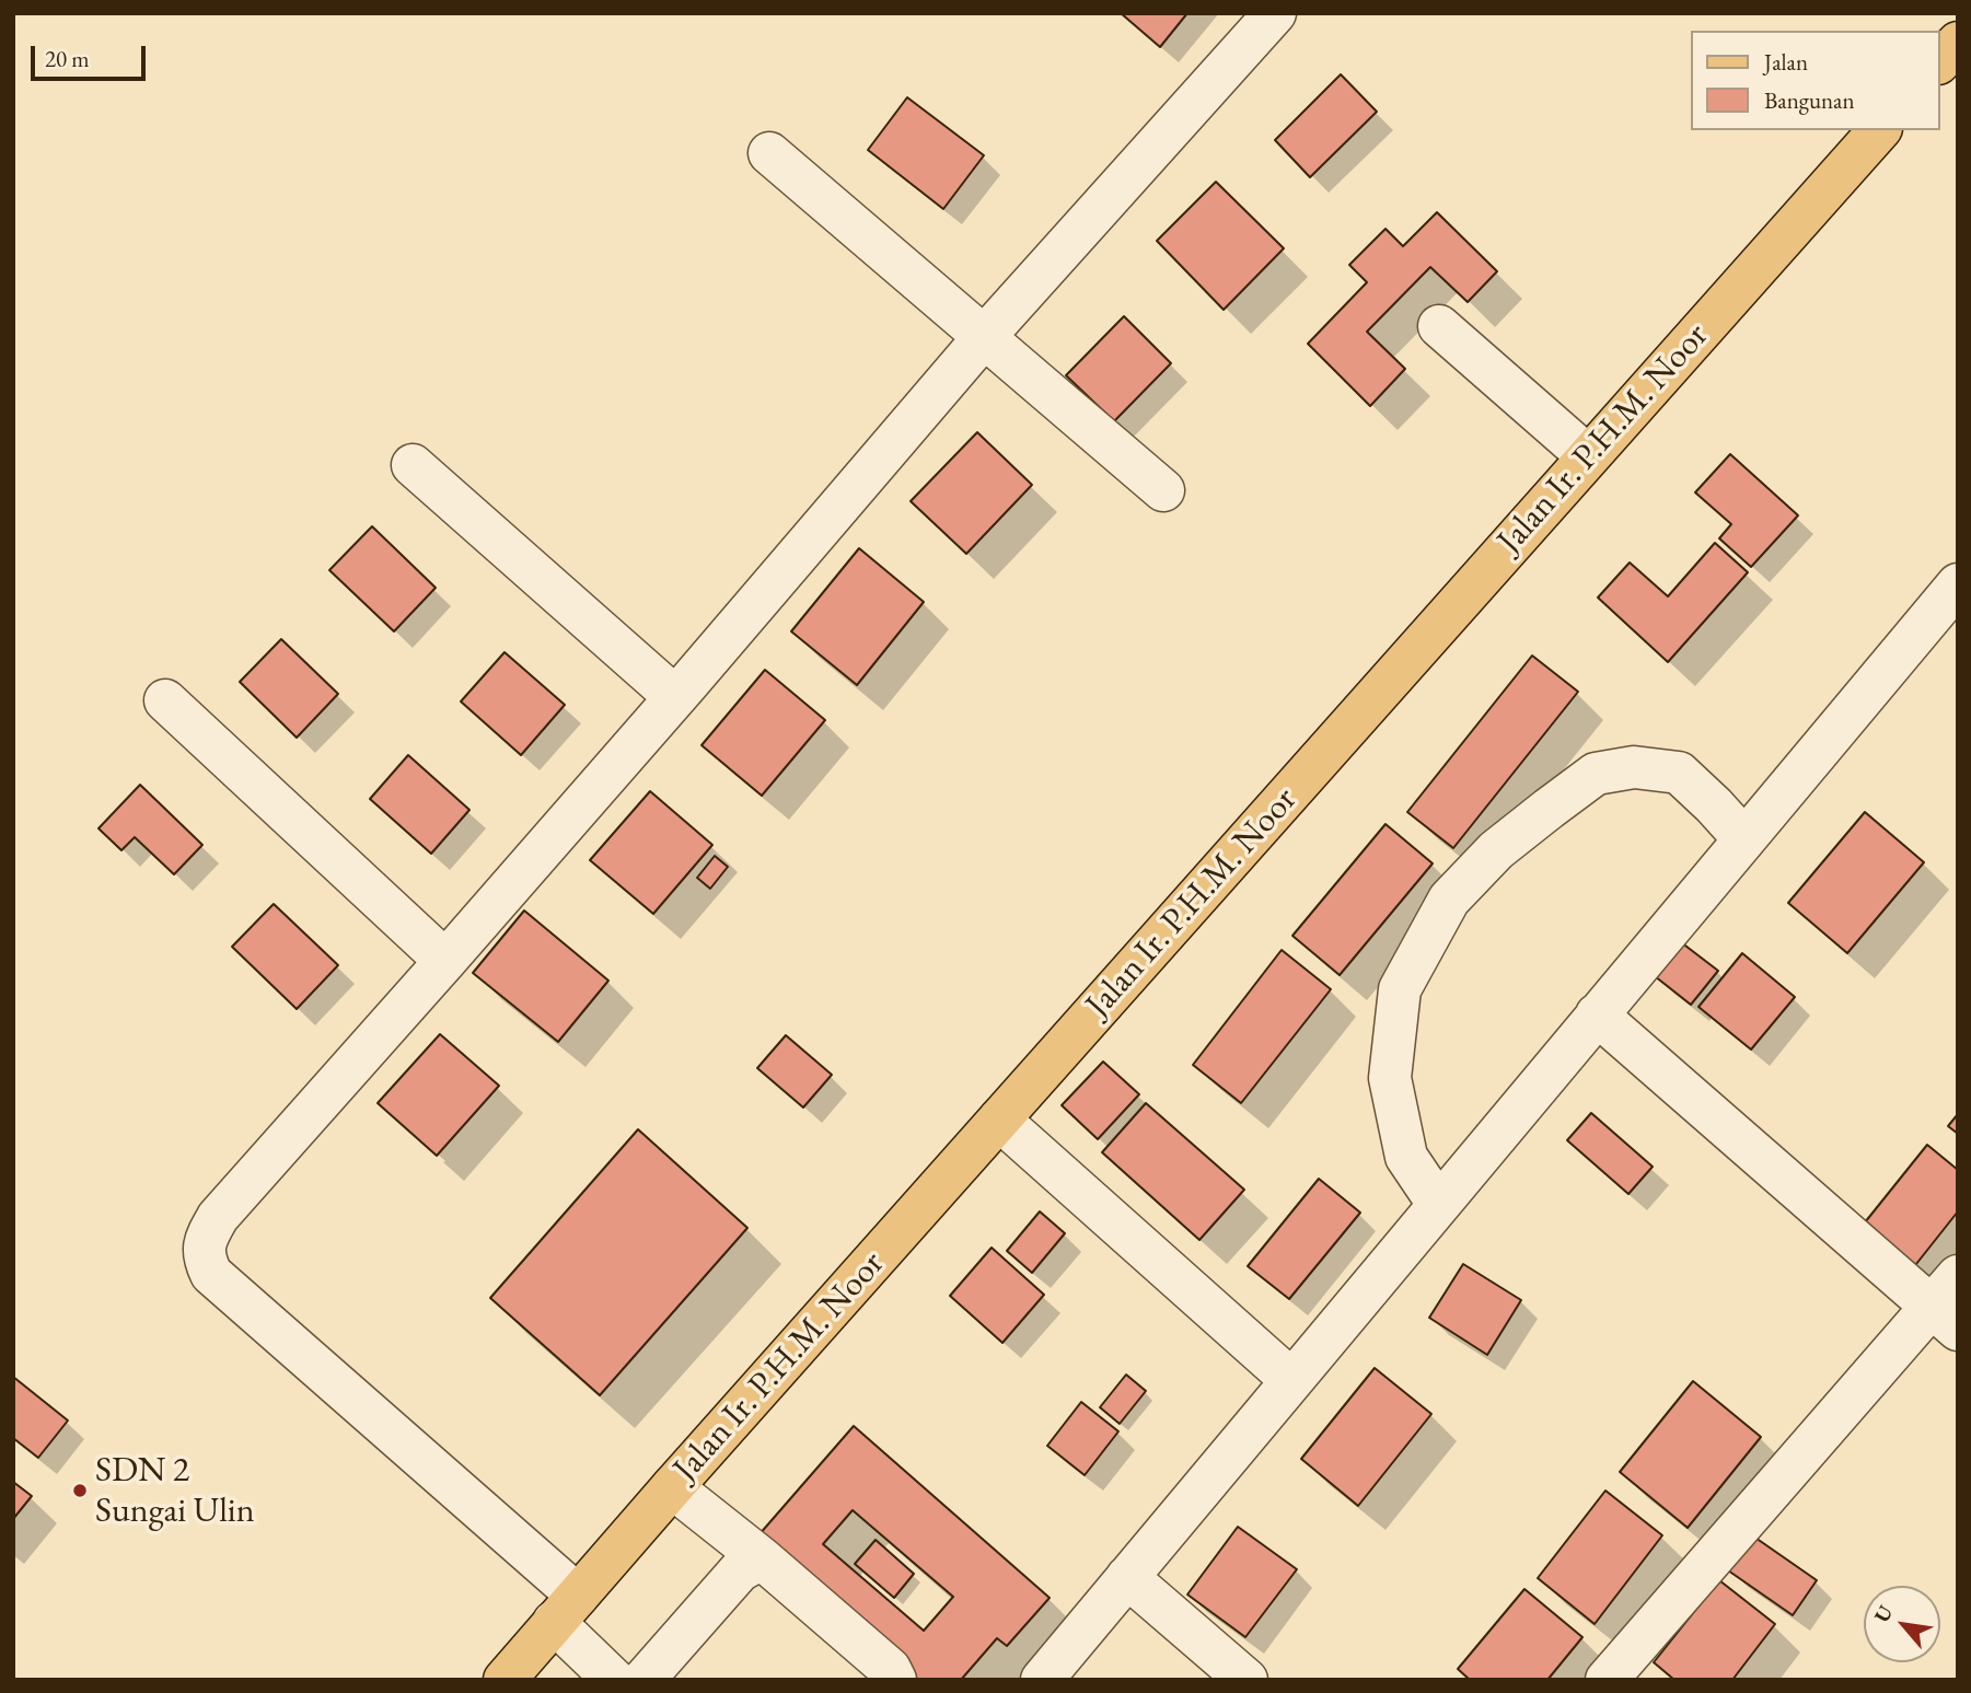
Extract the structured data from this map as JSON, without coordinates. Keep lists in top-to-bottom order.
{
  "streets": {
    "main road": ["Jalan Ir. P.H.M. Noor"]
  },
  "places": ["SDN 2 Sungai Ulin"],
  "legend": ["Jalan", "Bangunan"],
  "scale_bar": "20 m",
  "north": "top left"
}
